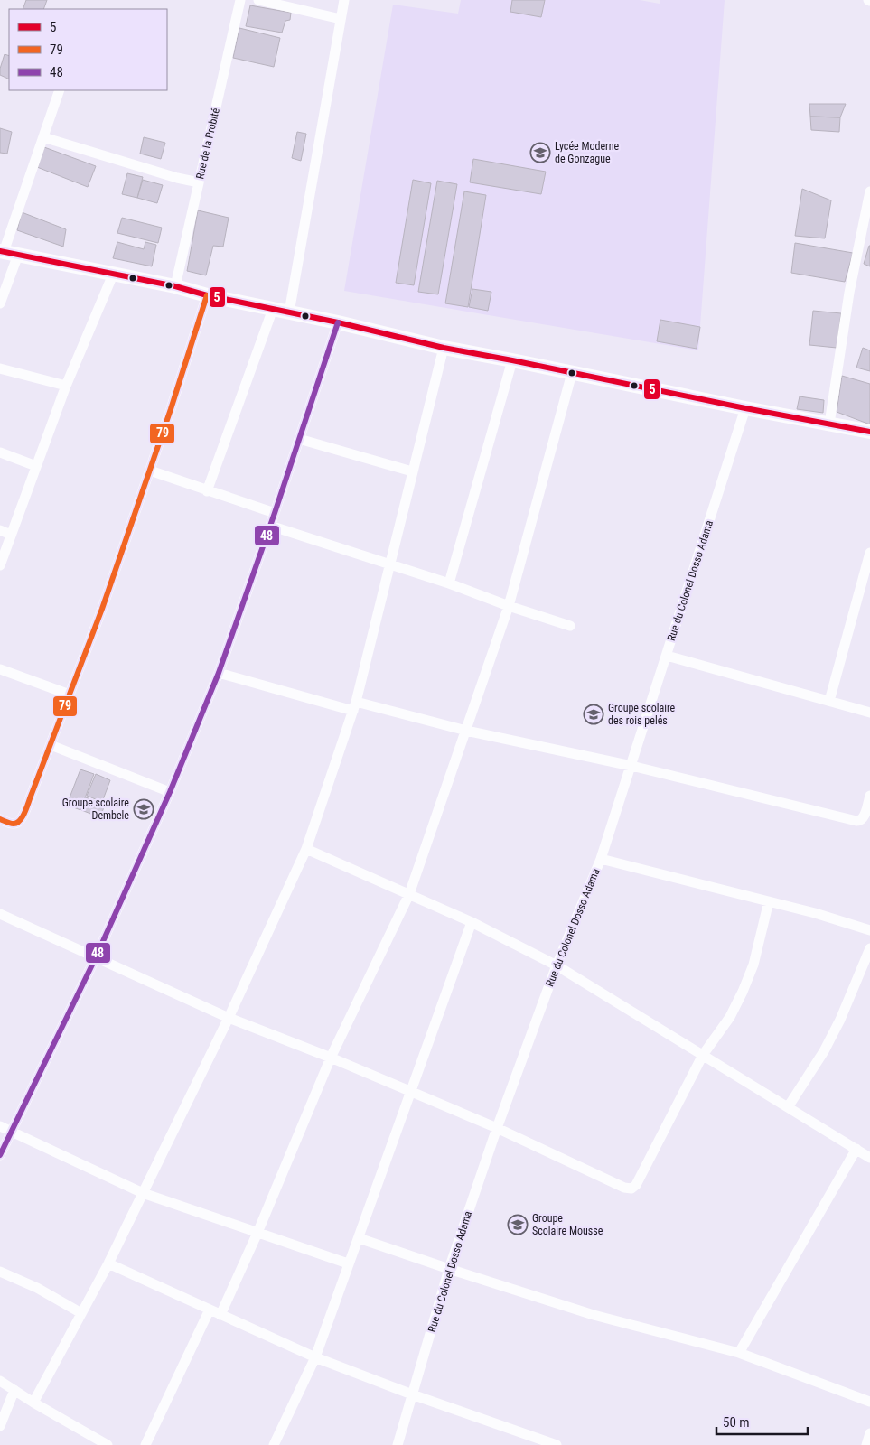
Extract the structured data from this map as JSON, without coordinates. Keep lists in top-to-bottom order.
{
  "streets": {
    "street": ["Rue de la Probité", "Rue du Colonel Dosso Adama"]
  },
  "places": {
    "school or university": [
      "Lycée Moderne de Gonzague",
      "Groupe scolaire des rois pelés",
      "Groupe scolaire Dembele",
      "Groupe Scolaire Mousse"
    ]
  },
  "lines": ["transit line 5", "transit line 79", "transit line 48"],
  "legend": ["5", "79", "48"],
  "scale_bar": "50 m"
}
